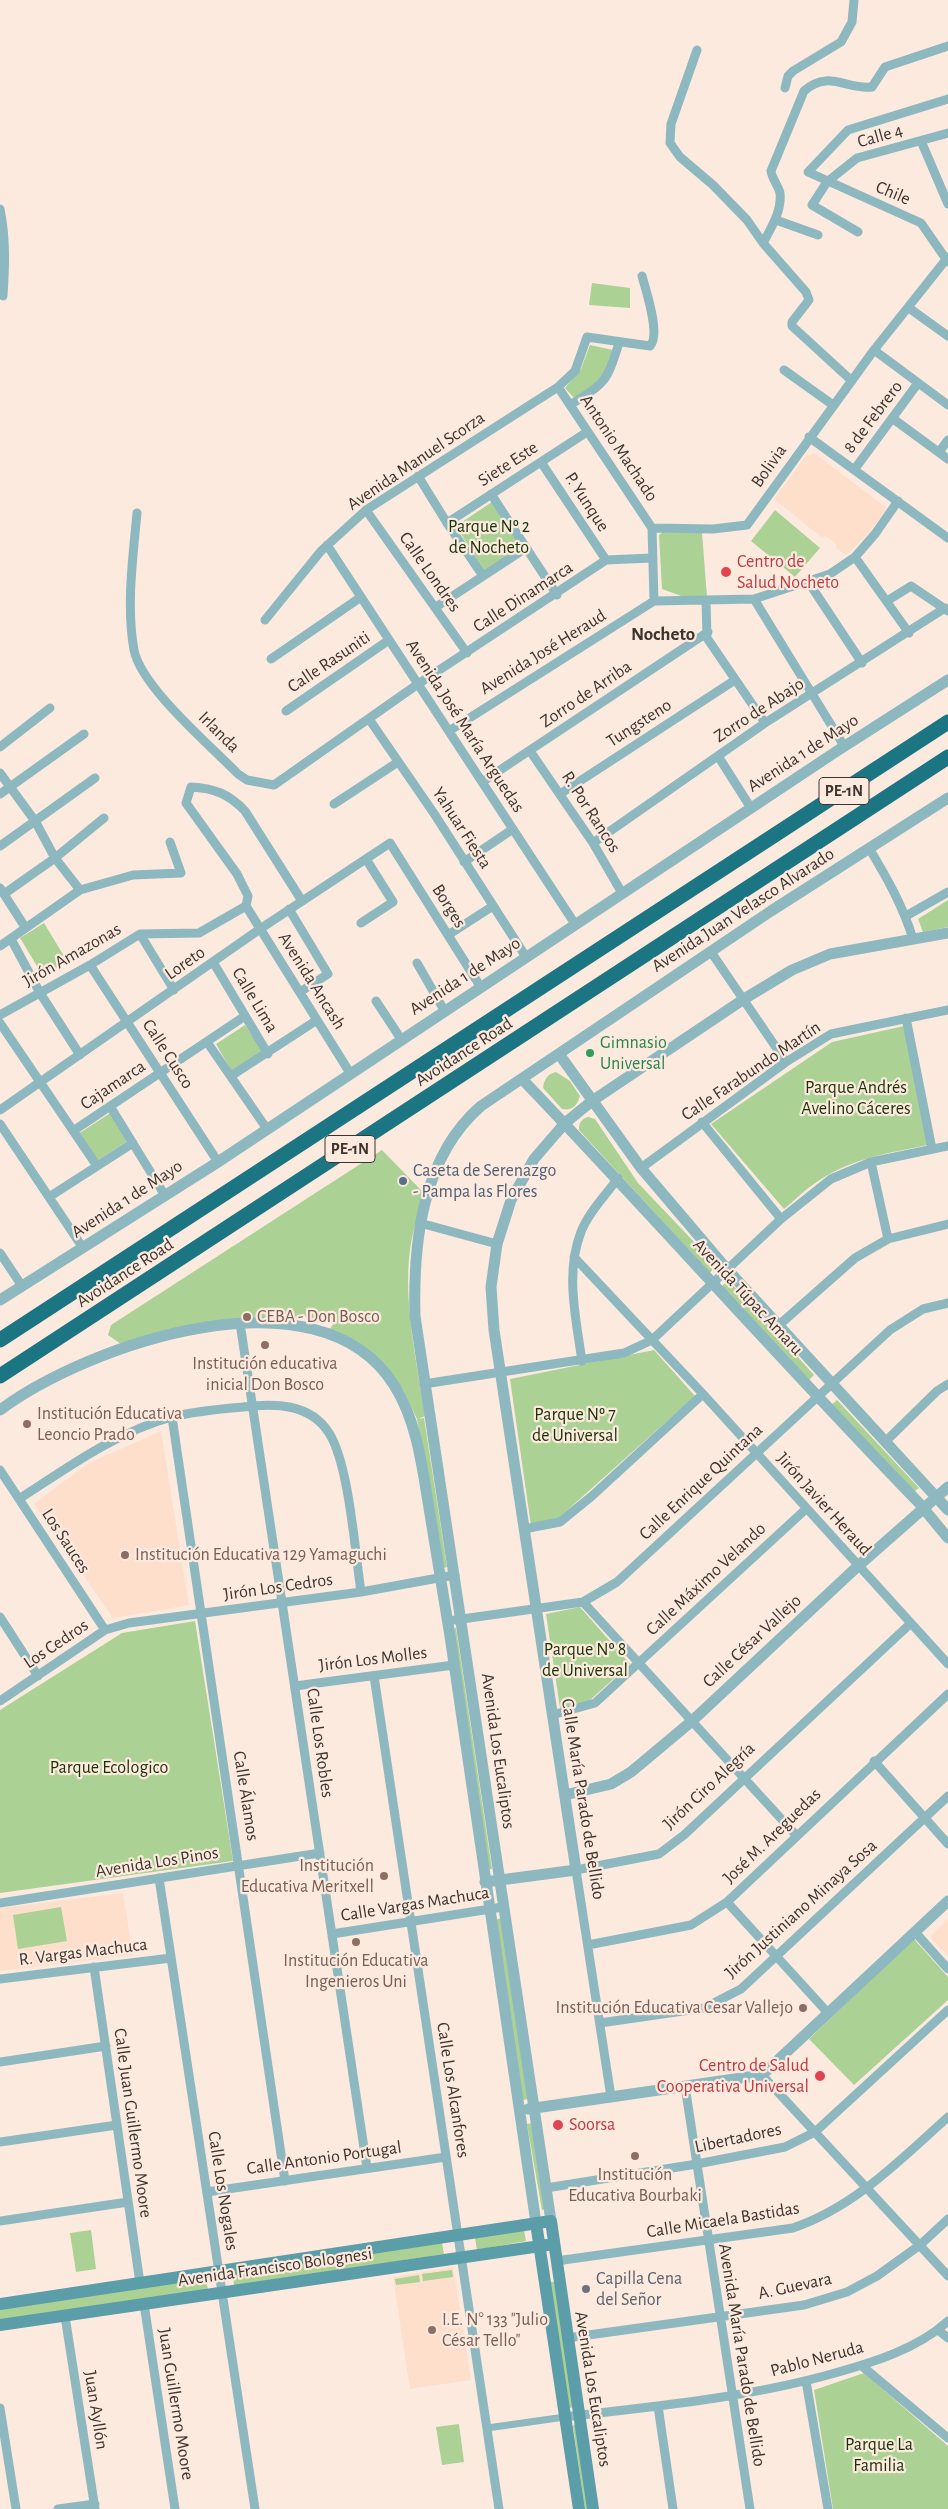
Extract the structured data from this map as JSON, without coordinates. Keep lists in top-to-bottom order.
{
  "streets": {
    "highway": ["PE-1N", "Avoidance Road"],
    "main road": ["Avenida Los Eucaliptos", "Avenida Francisco Bolognesi"],
    "street": [
      "Calle 4",
      "Chile",
      "8 de Febrero",
      "Antonio Machado",
      "Avenida Manuel Scorza",
      "Siete Este",
      "Bolivia",
      "P. Yunque",
      "Calle Londres",
      "Calle Dinamarca",
      "Avenida José Heraud",
      "Calle Rasuniti",
      "Zorro de Arriba",
      "Zorro de Abajo",
      "Tungsteno",
      "Avenida José María Arguedas",
      "Irlanda",
      "Avenida 1 de Mayo",
      "R. Por Rancos",
      "Yahuar Fiesta",
      "Borges",
      "Avenida Juan Velasco Alvarado",
      "Jirón Amazonas",
      "Loreto",
      "Avenida Ancash",
      "Calle Lima",
      "Calle Cusco",
      "Calle Farabundo Martín",
      "Cajamarca",
      "Avenida Túpac Amaru",
      "Calle Enrique Quintana",
      "Jirón Javier Heraud",
      "Los Sauces",
      "Calle Máximo Velando",
      "Jirón Los Cedros",
      "Calle César Vallejo",
      "Los Cedros",
      "Jirón Los Molles",
      "Calle Los Robles",
      "Jirón Ciro Alegría",
      "Calle Álamos",
      "Calle María Parado de Bellido",
      "José M. Areguedas",
      "Avenida Los Pinos",
      "Calle Vargas Machuca",
      "Jirón Justiniano Minaya Sosa",
      "R. Vargas Machuca",
      "Calle Los Alcanfores",
      "Calle Juan Guillermo Moore",
      "Libertadores",
      "Calle Antonio Portugal",
      "Calle Los Nogales",
      "Calle Micaela Bastidas",
      "A. Guevara",
      "Avenida María Parado de Bellido",
      "Pablo Neruda",
      "Juan Guillermo Moore",
      "Juan Ayllón"
    ]
  },
  "crossings": [
    ["Calle 4", "Chile"],
    ["Chile", "Bolivia"],
    ["Antonio Machado", "Avenida Manuel Scorza"],
    ["Antonio Machado", "Siete Este"],
    ["Antonio Machado", "Bolivia"],
    ["Avenida Manuel Scorza", "Calle Londres"],
    ["Avenida Manuel Scorza", "Avenida José María Arguedas"],
    ["Siete Este", "P. Yunque"],
    ["P. Yunque", "Calle Dinamarca"],
    ["Calle Londres", "Calle Dinamarca"],
    ["Calle Dinamarca", "Avenida José María Arguedas"],
    ["Calle Dinamarca", "Irlanda"],
    ["Avenida José Heraud", "Avenida José María Arguedas"],
    ["Calle Rasuniti", "Avenida José María Arguedas"],
    ["Zorro de Arriba", "Avenida José María Arguedas"],
    ["Zorro de Arriba", "R. Por Rancos"],
    ["Zorro de Abajo", "R. Por Rancos"],
    ["Tungsteno", "R. Por Rancos"],
    ["Avenida José María Arguedas", "Irlanda"],
    ["Avenida José María Arguedas", "Avenida 1 de Mayo"],
    ["Irlanda", "Yahuar Fiesta"],
    ["Avenida 1 de Mayo", "R. Por Rancos"],
    ["Avenida 1 de Mayo", "Yahuar Fiesta"],
    ["Avenida 1 de Mayo", "Borges"],
    ["Avenida 1 de Mayo", "Avenida Ancash"],
    ["Avenida 1 de Mayo", "Calle Cusco"],
    ["Borges", "Loreto"],
    ["Avenida Juan Velasco Alvarado", "Avenida Túpac Amaru"],
    ["Avenida Juan Velasco Alvarado", "Avenida Los Eucaliptos"],
    ["Jirón Amazonas", "Avenida Ancash"],
    ["Jirón Amazonas", "Calle Cusco"],
    ["Loreto", "Avenida Ancash"],
    ["Loreto", "Calle Lima"],
    ["Loreto", "Calle Cusco"],
    ["Calle Lima", "Cajamarca"],
    ["Calle Cusco", "Cajamarca"],
    ["Calle Farabundo Martín", "Avenida Túpac Amaru"],
    ["Avenida Túpac Amaru", "Calle Enrique Quintana"],
    ["Avenida Túpac Amaru", "Calle César Vallejo"],
    ["Avenida Túpac Amaru", "Avenida Los Eucaliptos"],
    ["Avenida Túpac Amaru", "Calle María Parado de Bellido"],
    ["Calle Enrique Quintana", "Jirón Javier Heraud"],
    ["Calle Enrique Quintana", "Avenida Los Eucaliptos"],
    ["Calle Enrique Quintana", "Calle María Parado de Bellido"],
    ["Jirón Javier Heraud", "Calle Máximo Velando"],
    ["Jirón Javier Heraud", "Calle César Vallejo"],
    ["Jirón Javier Heraud", "Jirón Ciro Alegría"],
    ["Los Sauces", "Jirón Los Cedros"],
    ["Los Sauces", "Los Cedros"],
    ["Calle Máximo Velando", "Calle María Parado de Bellido"],
    ["Jirón Los Cedros", "Los Cedros"],
    ["Jirón Los Cedros", "Calle Los Robles"],
    ["Jirón Los Cedros", "Avenida Los Eucaliptos"],
    ["Jirón Los Cedros", "Calle Álamos"],
    ["Calle César Vallejo", "Calle María Parado de Bellido"],
    ["Jirón Los Molles", "Calle Los Robles"],
    ["Jirón Los Molles", "Avenida Los Eucaliptos"],
    ["Jirón Los Molles", "Calle Los Alcanfores"],
    ["Calle Los Robles", "Avenida Los Eucaliptos"],
    ["Calle Los Robles", "Avenida Los Pinos"],
    ["Calle Los Robles", "Calle Vargas Machuca"],
    ["Calle Los Robles", "Calle Antonio Portugal"],
    ["Avenida Los Eucaliptos", "Jirón Ciro Alegría"],
    ["Avenida Los Eucaliptos", "Calle Vargas Machuca"],
    ["Avenida Los Eucaliptos", "Libertadores"],
    ["Avenida Los Eucaliptos", "Calle Micaela Bastidas"],
    ["Avenida Los Eucaliptos", "Avenida Francisco Bolognesi"],
    ["Avenida Los Eucaliptos", "A. Guevara"],
    ["Avenida Los Eucaliptos", "Pablo Neruda"],
    ["Jirón Ciro Alegría", "Calle María Parado de Bellido"],
    ["Calle Álamos", "Avenida Los Pinos"],
    ["Calle Álamos", "Calle Antonio Portugal"],
    ["Calle María Parado de Bellido", "José M. Areguedas"],
    ["Calle María Parado de Bellido", "Jirón Justiniano Minaya Sosa"],
    ["Avenida Los Pinos", "Calle Los Nogales"],
    ["Calle Vargas Machuca", "Calle Los Alcanfores"],
    ["R. Vargas Machuca", "Calle Juan Guillermo Moore"],
    ["R. Vargas Machuca", "Calle Los Nogales"],
    ["Calle Los Alcanfores", "Calle Antonio Portugal"],
    ["Calle Los Alcanfores", "Avenida Francisco Bolognesi"],
    ["Calle Juan Guillermo Moore", "Avenida Francisco Bolognesi"],
    ["Libertadores", "Avenida María Parado de Bellido"],
    ["Calle Antonio Portugal", "Calle Los Nogales"],
    ["Calle Los Nogales", "Avenida Francisco Bolognesi"],
    ["Calle Micaela Bastidas", "Avenida María Parado de Bellido"],
    ["Avenida Francisco Bolognesi", "Juan Guillermo Moore"],
    ["Avenida Francisco Bolognesi", "Juan Ayllón"],
    ["A. Guevara", "Avenida María Parado de Bellido"],
    ["Avenida María Parado de Bellido", "Pablo Neruda"]
  ],
  "districts": ["Nocheto"],
  "parks": [
    "Parque Nº 2 de Nocheto",
    "Parque Andrés Avelino Cáceres",
    "Parque Nº 7 de Universal",
    "Parque Nº 8 de Universal",
    "Parque Ecologico",
    "Parque La Familia"
  ],
  "places": [
    "Centro de Salud Nocheto",
    "Gimnasio Universal",
    "Caseta de Serenazgo - Pampa las Flores",
    "CEBA - Don Bosco",
    "Institución educativa inicial Don Bosco",
    "Institución Educativa Leoncio Prado",
    "Institución Educativa 129 Yamaguchi",
    "Institución Educativa Meritxell",
    "Institución Educativa Ingenieros Uni",
    "Institución Educativa Cesar Vallejo",
    "Centro de Salud Cooperativa Universal",
    "Soorsa",
    "Institución Educativa Bourbaki",
    "Capilla Cena del Señor",
    "I.E. N° 133 \"Julio César Tello\""
  ]
}
